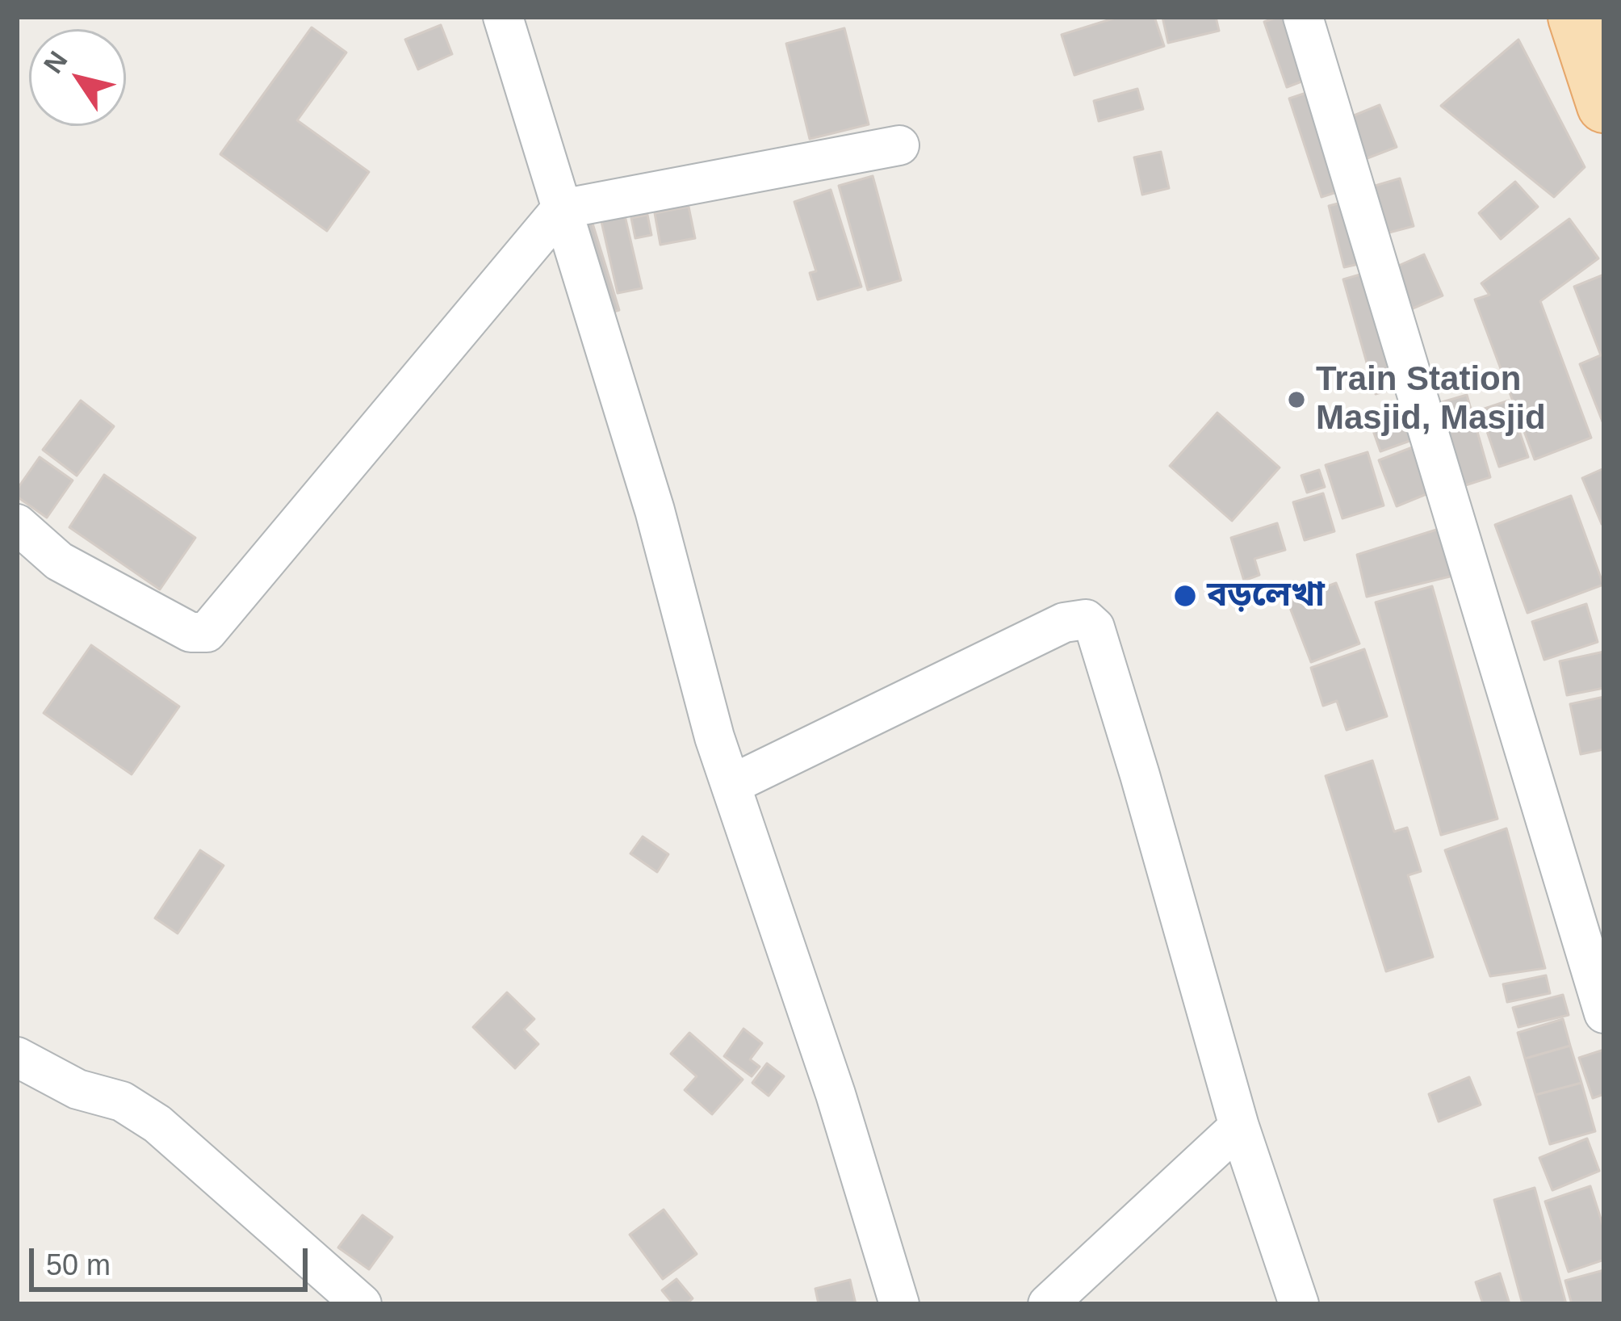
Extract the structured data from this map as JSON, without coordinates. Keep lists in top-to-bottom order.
{
  "places": ["Train Station Masjid, Masjid", "বড়লেখা"],
  "scale_bar": "50 m",
  "north": "top left"
}
